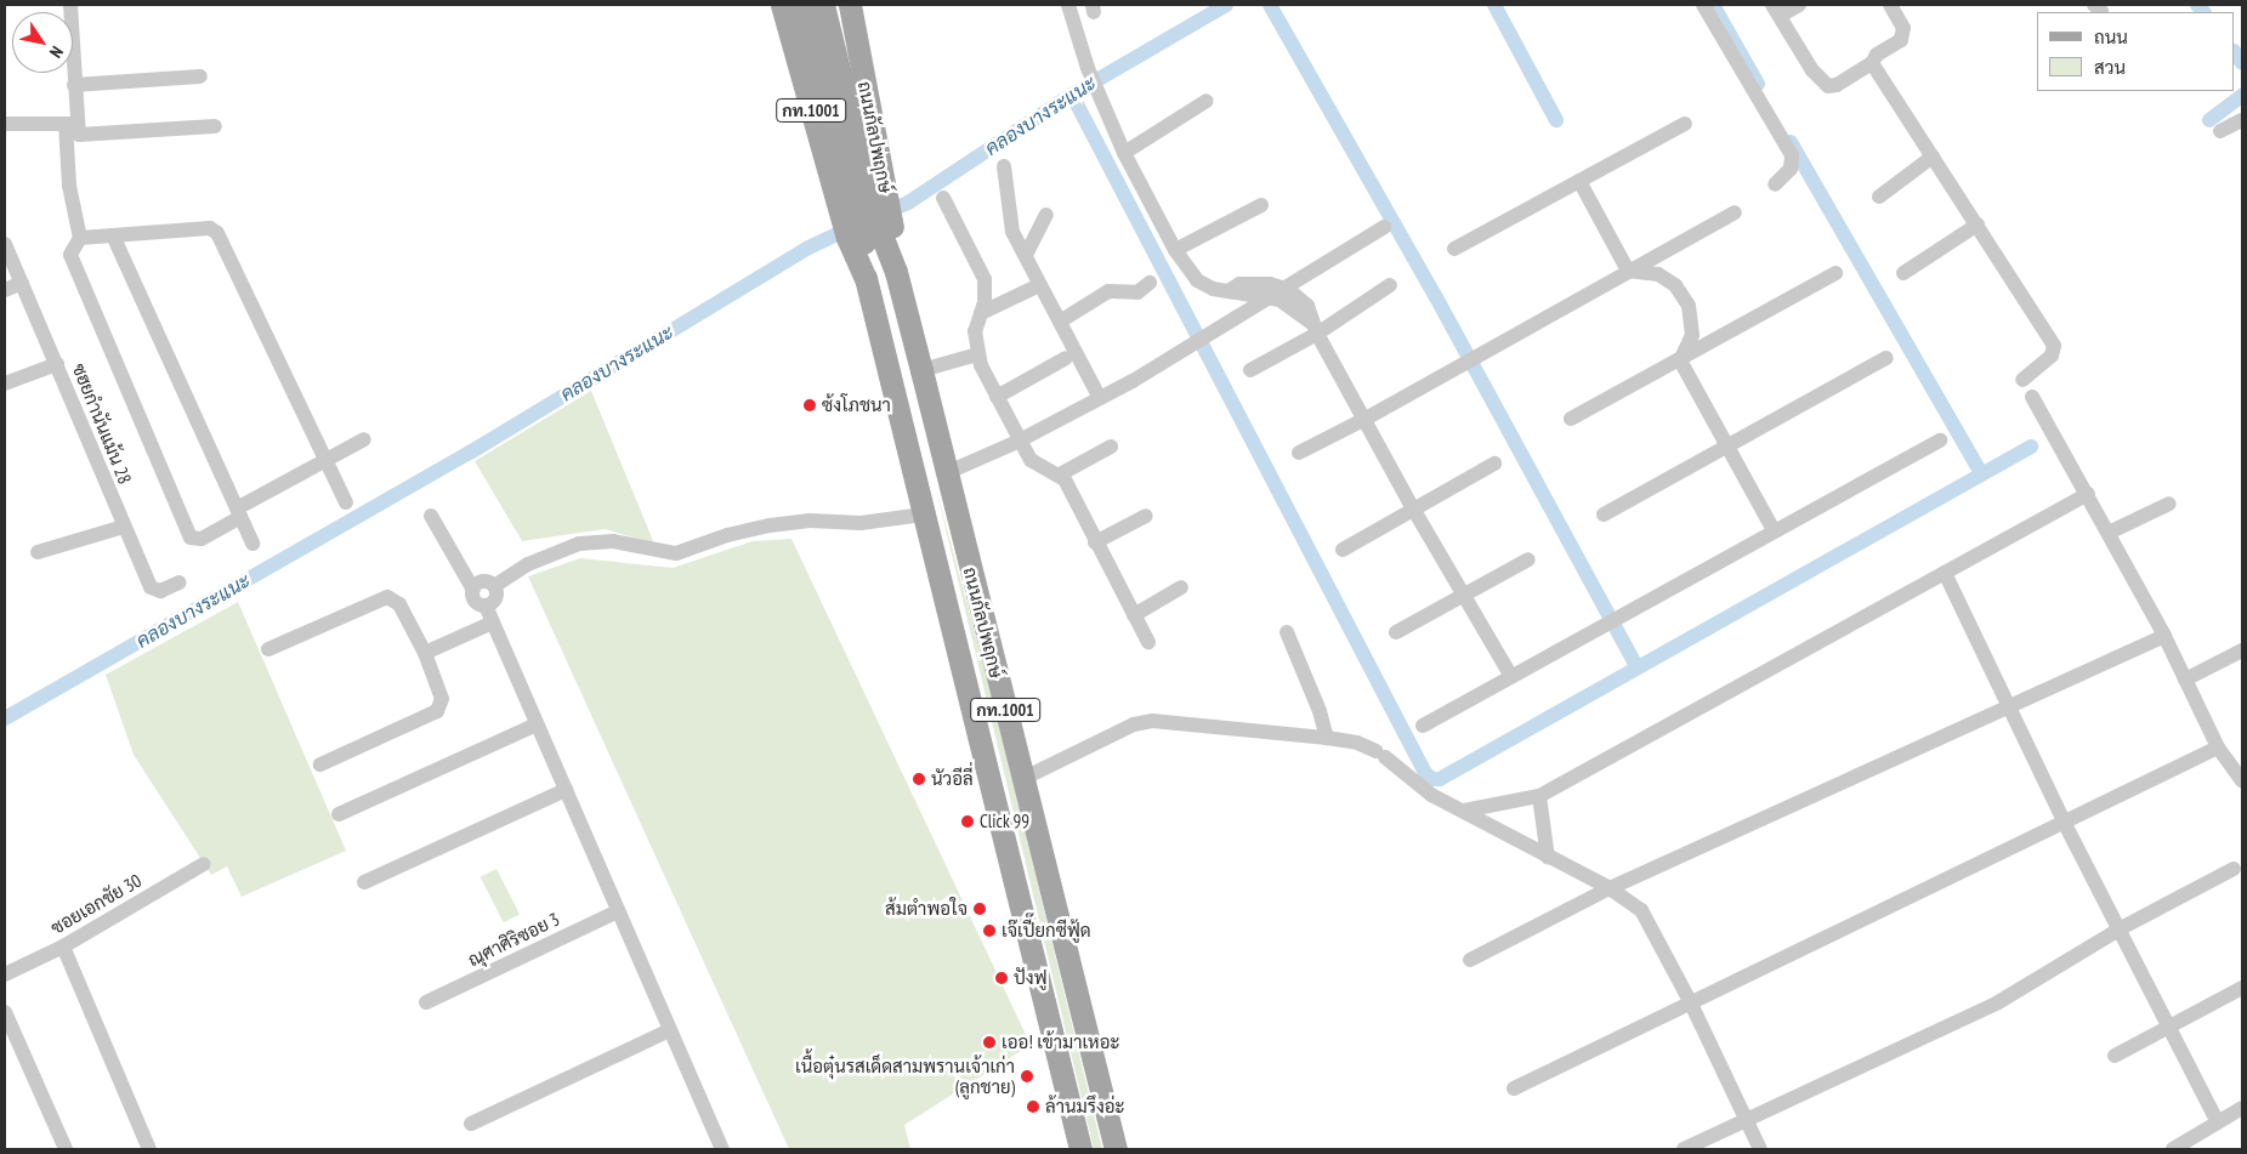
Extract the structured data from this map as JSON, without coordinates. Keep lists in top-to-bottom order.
{
  "streets": {
    "main road": ["กท.1001", "ถนนกัลปพฤกษ์"],
    "street": ["ซฮยกำนันแม้น 28", "ซอยเอกชัย 30", "ณุศาศิริซอย 3"]
  },
  "water": ["คลองบางระแนะ"],
  "places": [
    "ซ้งโภชนา",
    "นัวอีลี่",
    "Click 99",
    "ส้มตำพอใจ",
    "เจ๊เปี๊ยกซีฟู้ด",
    "ปังฟู",
    "เออ! เข้ามาเหอะ",
    "เนื้อตุ๋นรสเด็ดสามพรานเจ้าเก่า (ลูกชาย)",
    "ล้านมรึงอ่ะ"
  ],
  "legend": ["ถนน", "สวน"],
  "north": "bottom right"
}
